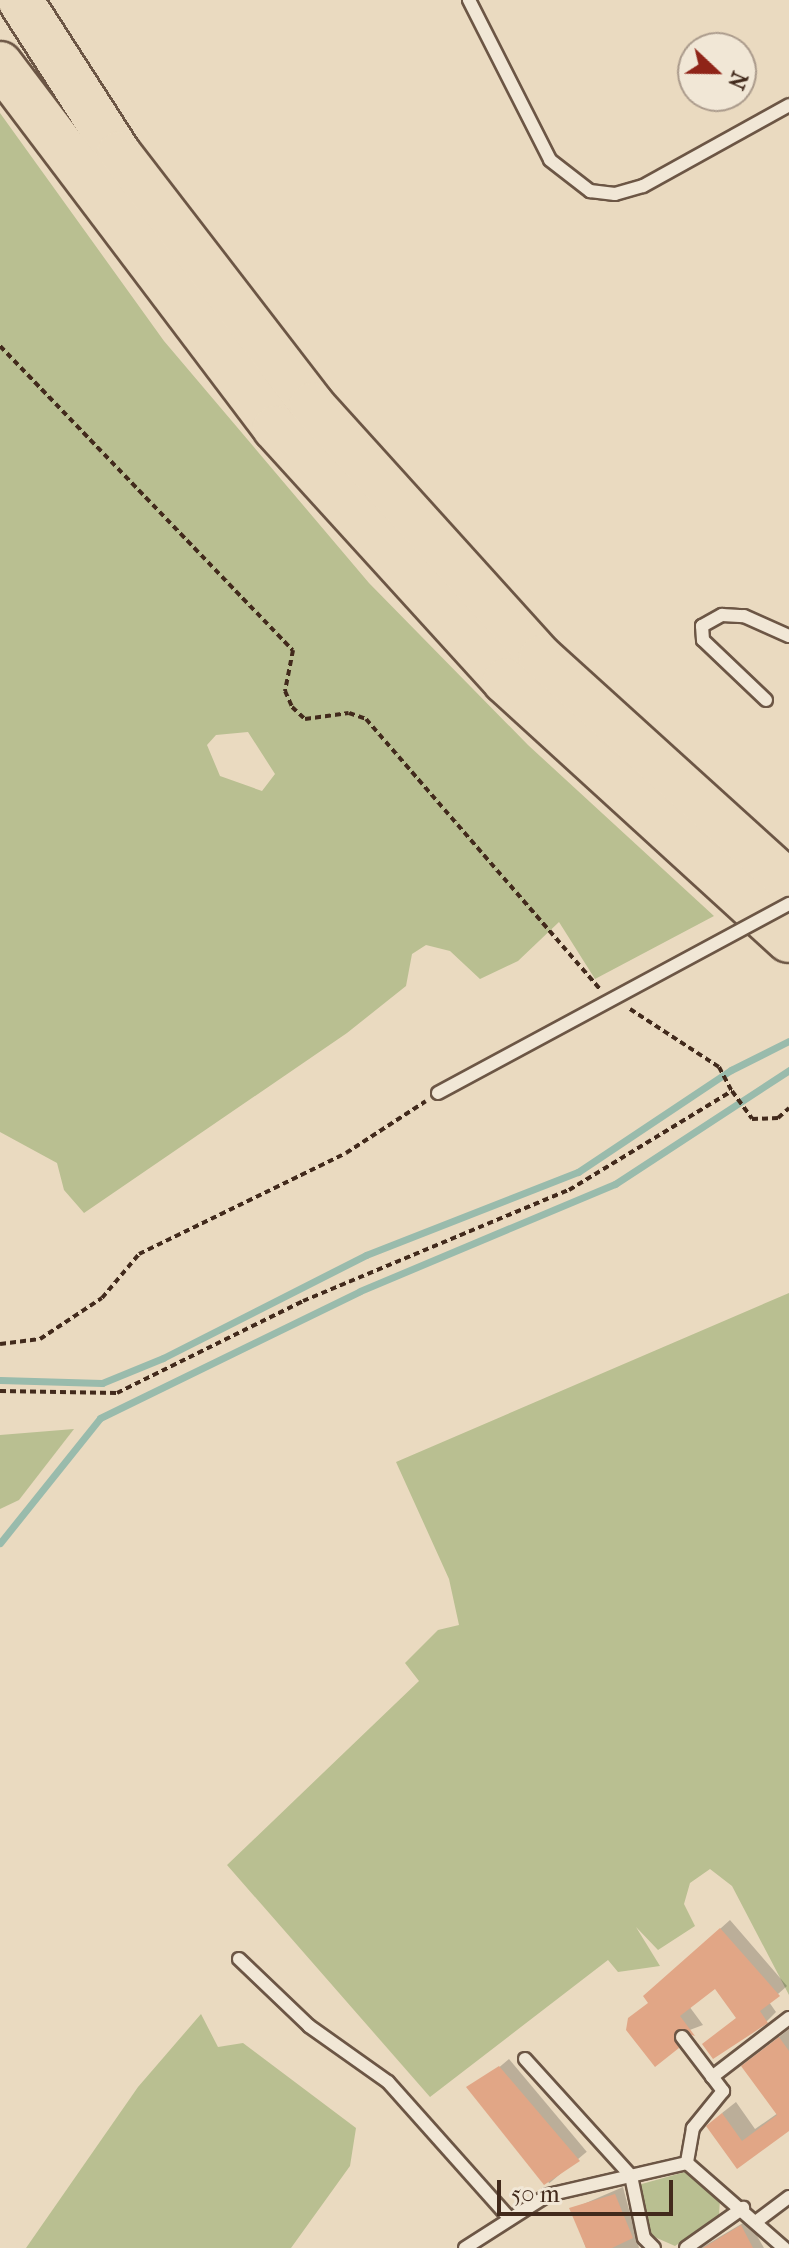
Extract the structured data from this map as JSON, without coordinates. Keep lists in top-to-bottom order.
{
  "scale_bar": "50 m",
  "north": "right"
}
